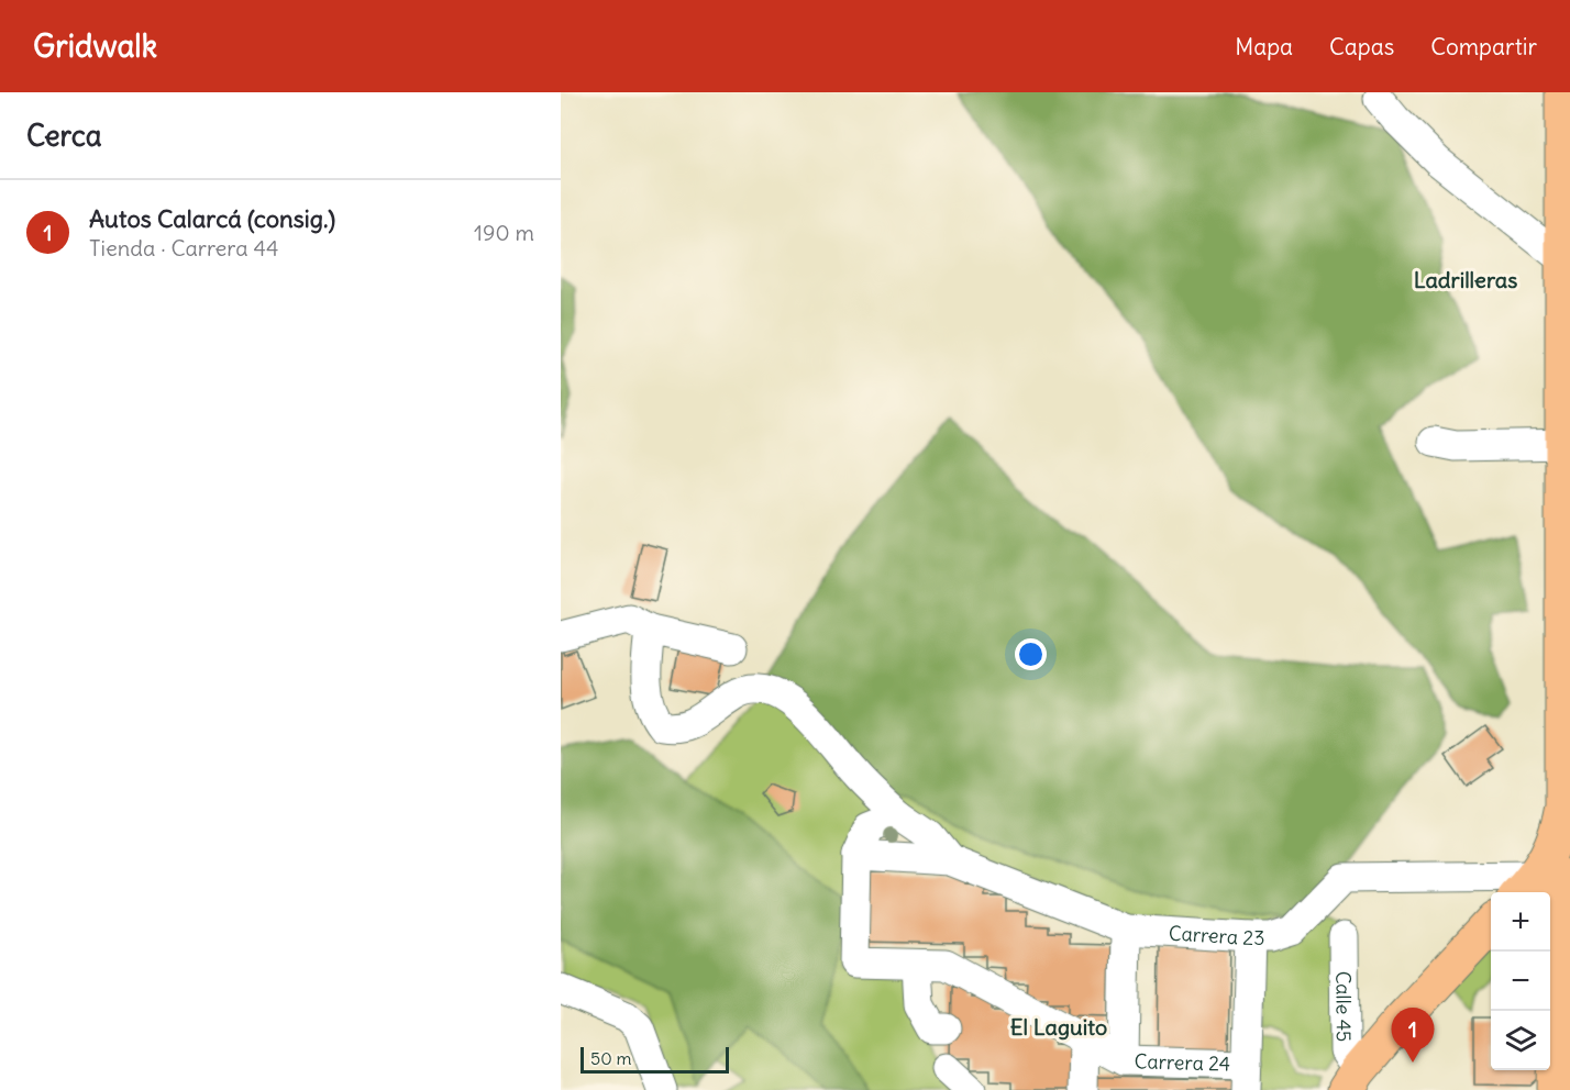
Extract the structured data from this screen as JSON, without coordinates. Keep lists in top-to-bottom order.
{
  "streets": {
    "street": ["Carrera 23", "Calle 45", "Carrera 24"]
  },
  "districts": ["Ladrilleras", "El Laguito"],
  "scale_bar": "50 m",
  "page": {
    "header": "Gridwalk",
    "nav": ["Mapa", "Capas", "Compartir"],
    "heading": "Cerca",
    "list": [
      {
        "mark": "1",
        "name": "Autos Calarcá (consig.)",
        "note": "Tienda · Carrera 44",
        "value": "190 m"
      }
    ],
    "map_buttons": ["+", "−"],
    "pins": "1",
    "scale": "50 m"
  }
}
